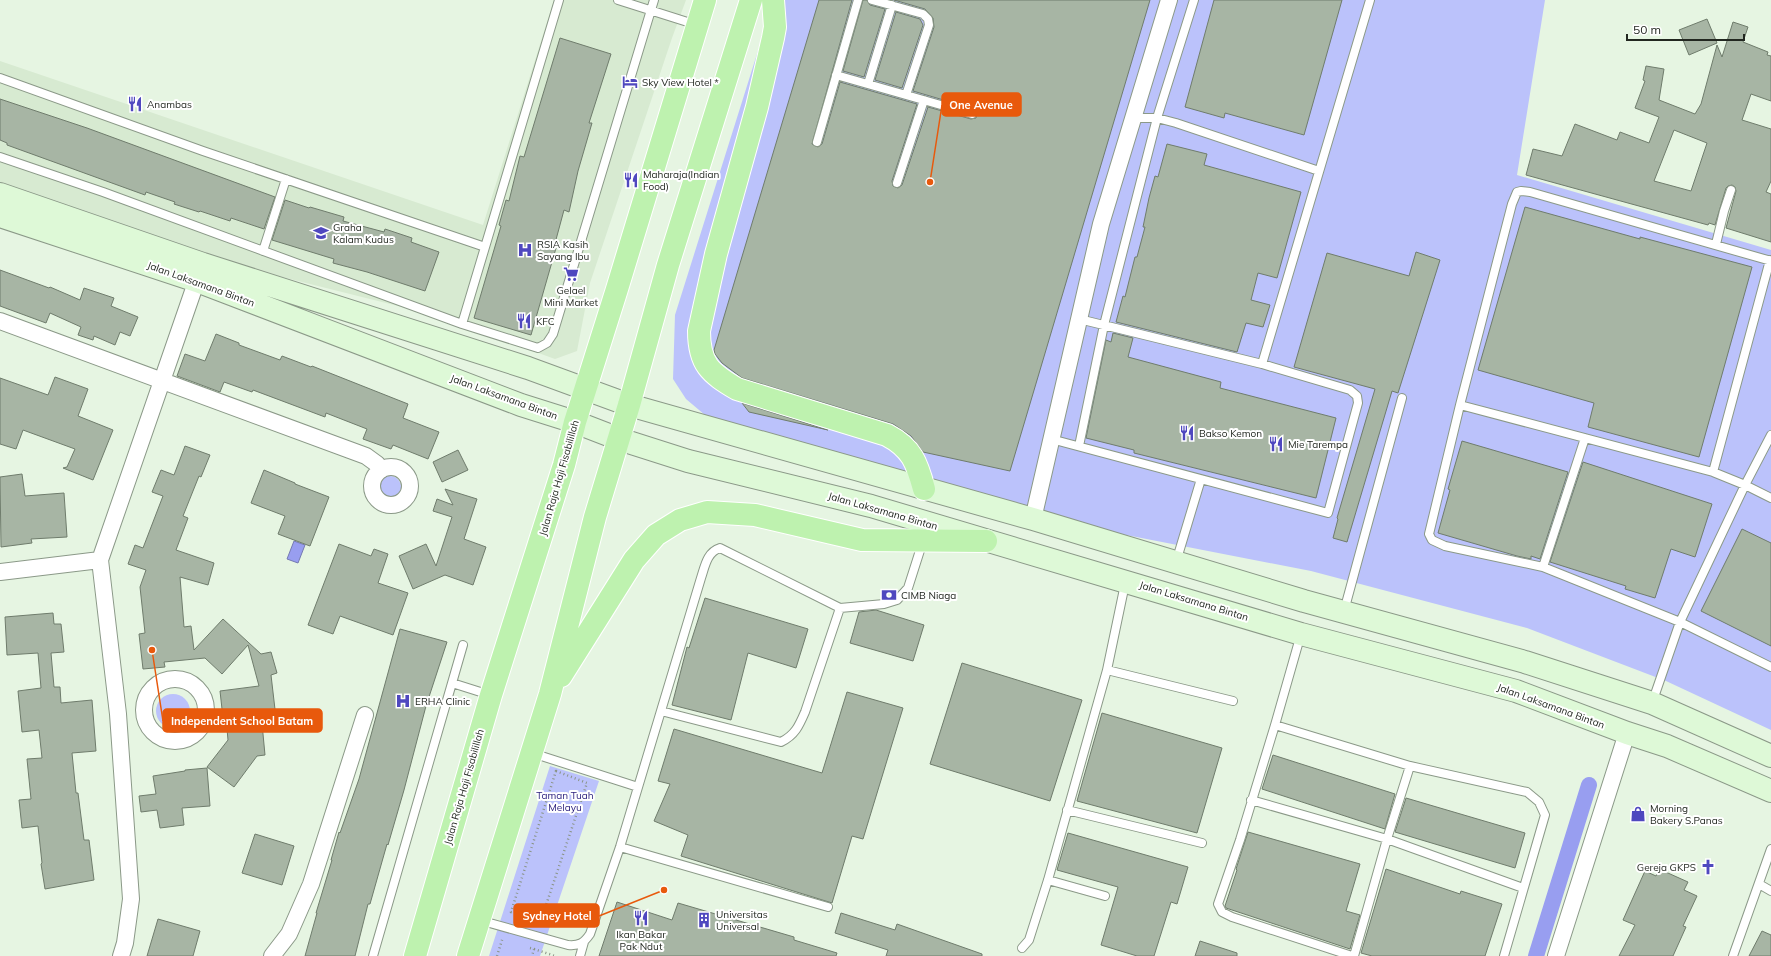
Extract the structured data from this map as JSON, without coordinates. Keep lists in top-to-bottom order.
{
  "streets": {
    "main road": ["Jalan Laksamana Bintan", "Jalan Raja Haji Fisabilillah"]
  },
  "crossings": [
    ["Jalan Laksamana Bintan", "Jalan Raja Haji Fisabilillah"]
  ],
  "parks": ["Taman Tuah Melayu"],
  "places": {
    "hotel": ["Sky View Hotel *"],
    "restaurant": [
      "Anambas",
      "Maharaja(Indian Food)",
      "KFC",
      "Bakso Kemon",
      "Mie Tarempa",
      "Ikan Bakar Pak Ndut"
    ],
    "other": ["One Avenue", "Independent School Batam", "Sydney Hotel"],
    "school or university": ["Graha Kalam Kudus"],
    "hospital": ["RSIA Kasih Sayang Ibu", "ERHA Clinic"],
    "supermarket": ["Gelael Mini Market"],
    "bank": ["CIMB Niaga"],
    "shop": ["Morning Bakery S.Panas"],
    "church": ["Gereja GKPS"],
    "building": ["Universitas Universal"]
  },
  "scale_bar": "50 m"
}
